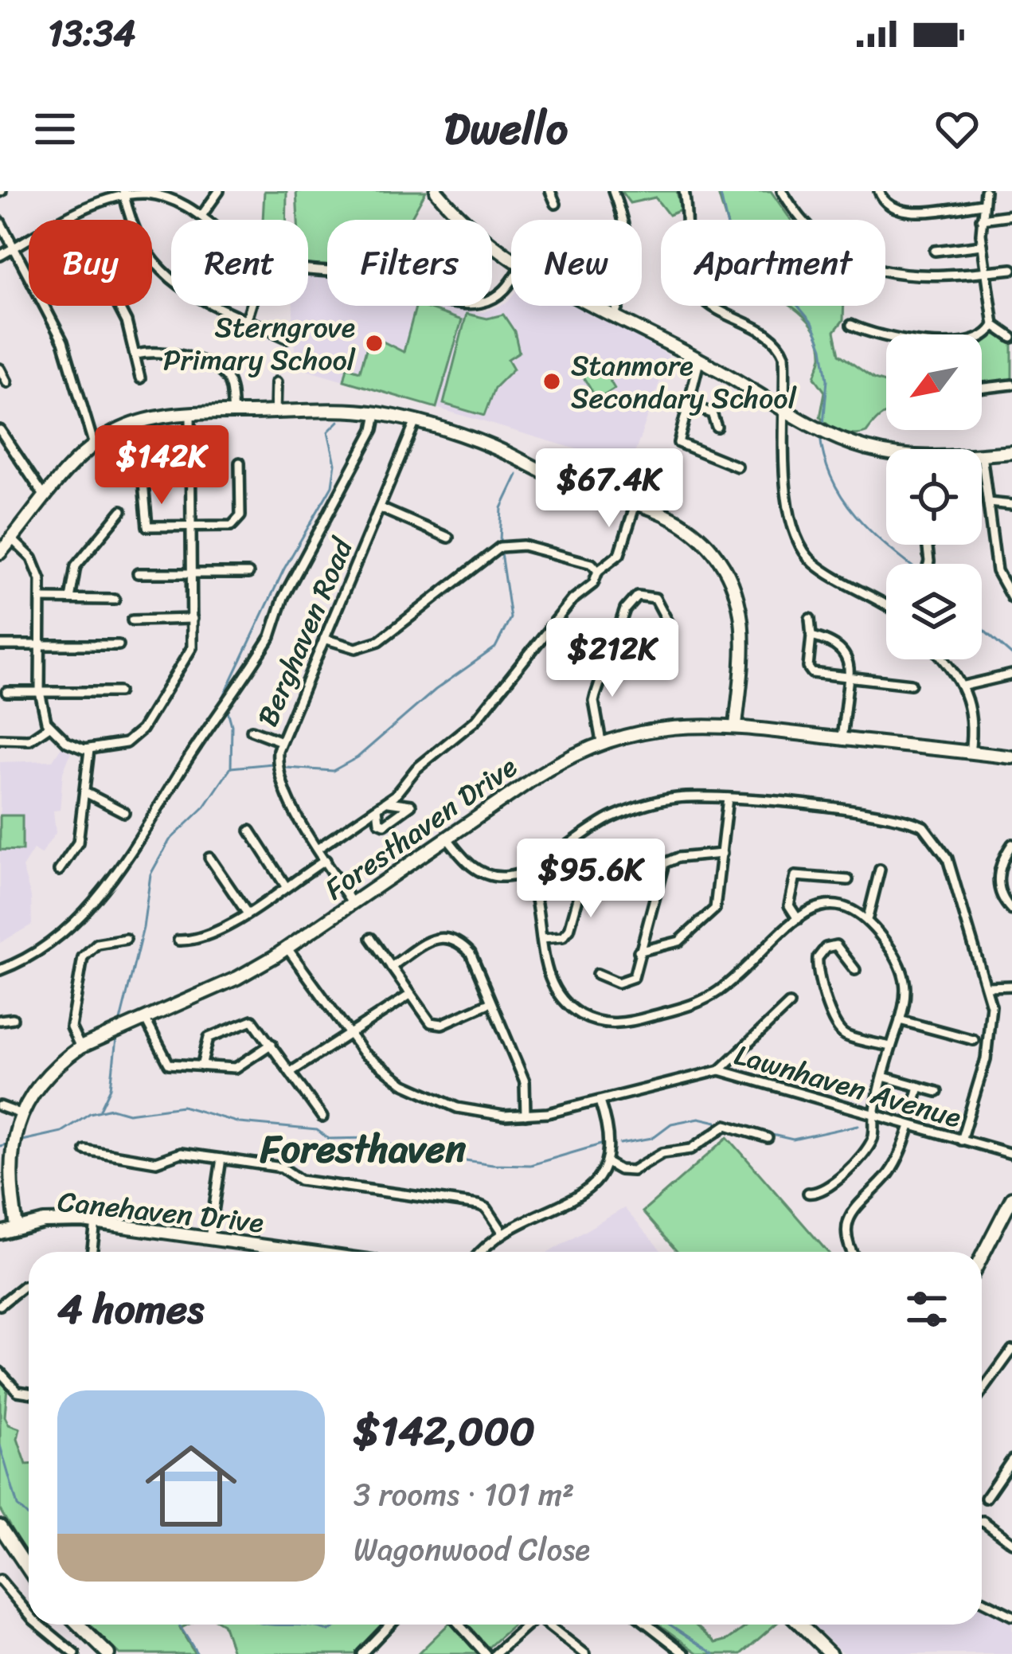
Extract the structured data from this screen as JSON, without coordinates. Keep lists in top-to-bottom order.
{
  "streets": {
    "street": [
      "Berghaven Road",
      "Foresthaven Drive",
      "Lawnhaven Avenue",
      "Canehaven Drive"
    ]
  },
  "crossings": [
    ["Berghaven Road", "Foresthaven Drive"],
    ["Foresthaven Drive", "Lawnhaven Avenue"],
    ["Foresthaven Drive", "Canehaven Drive"]
  ],
  "districts": ["Foresthaven"],
  "places": ["Sterngrove Primary School", "Stanmore Secondary School"],
  "north": "bottom left",
  "page": {
    "status": "13:34",
    "header": "Dwello",
    "chip": [
      "Buy",
      "Rent",
      "Filters",
      "New",
      "Apartment"
    ],
    "price": [
      "$142K",
      "$67.4K",
      "$212K",
      "$95.6K"
    ],
    "heading": "4 homes",
    "list": [
      {
        "name": "$142,000",
        "note": "3 rooms · 101 m² · Wagonwood Close"
      }
    ]
  }
}
